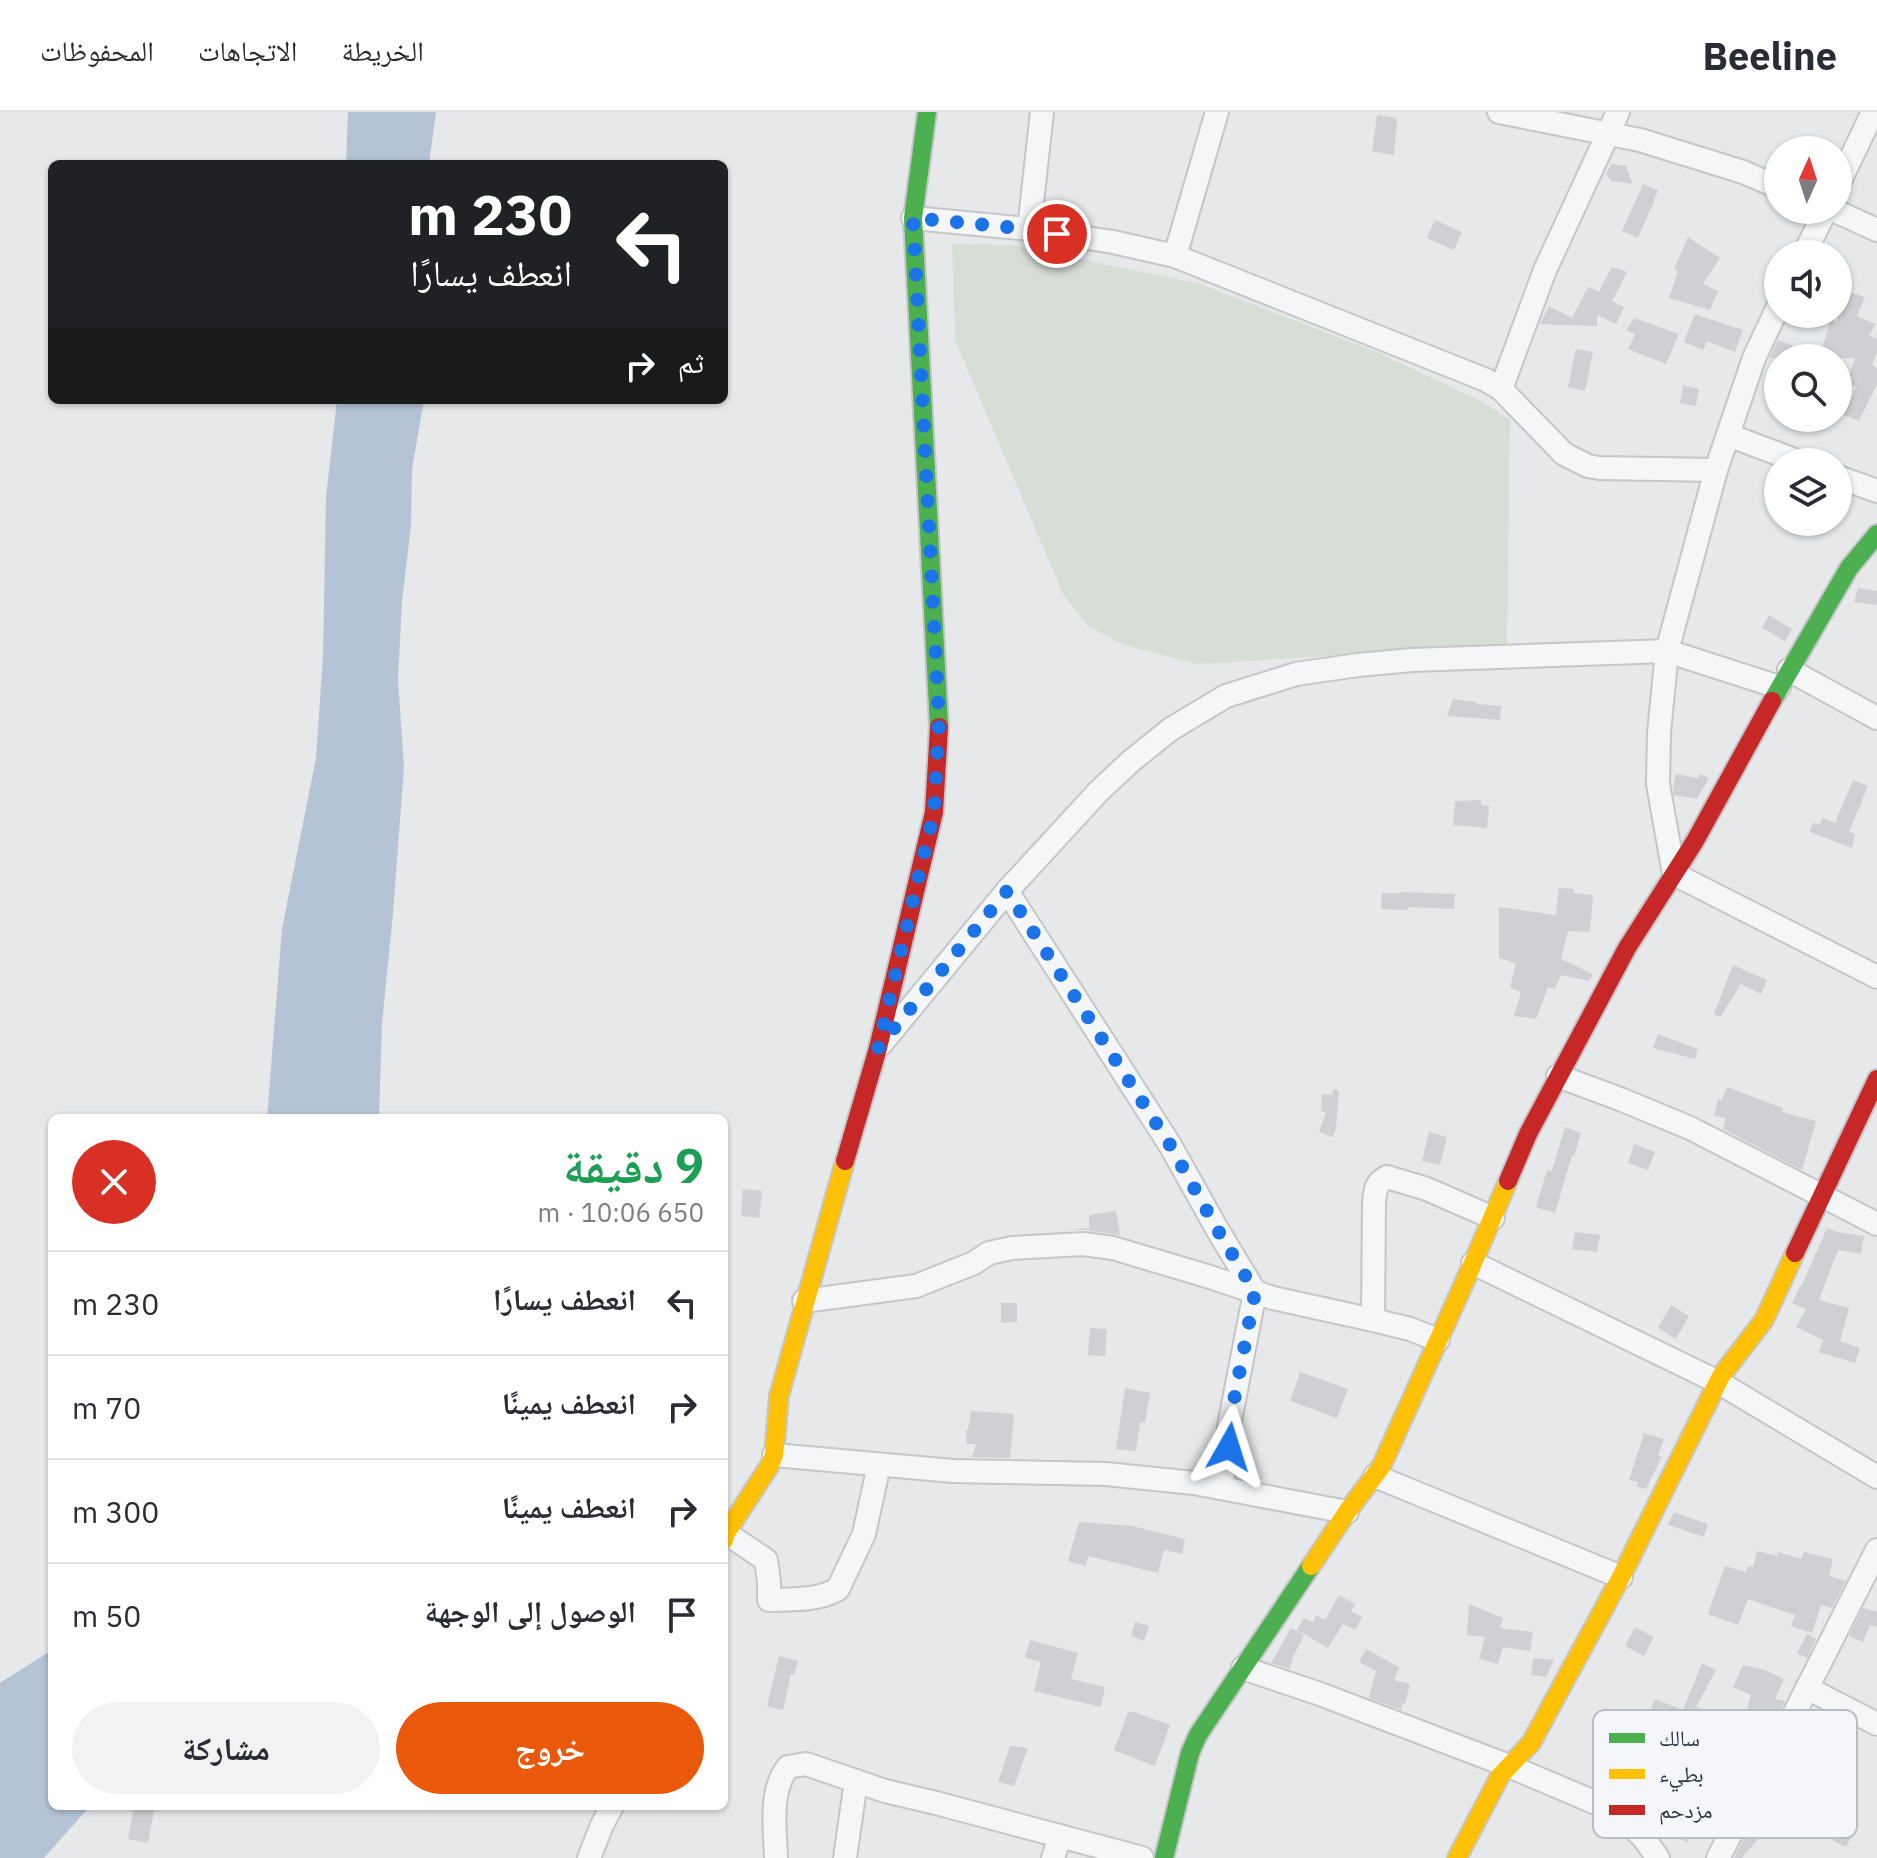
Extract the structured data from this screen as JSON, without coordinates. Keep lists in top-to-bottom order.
{
  "legend": ["سالك", "بطيء", "مزدحم"],
  "north": "top",
  "page": {
    "header": "Beeline",
    "nav": ["الخريطة", "الاتجاهات", "المحفوظات"],
    "turn": ["230 m", "انعطف يسارًا"],
    "then": "ثم",
    "heading": ["9 دقيقة", "650 m · 10:06"],
    "list": [
      {
        "name": "انعطف يسارًا",
        "value": "230 m"
      },
      {
        "name": "انعطف يمينًا",
        "value": "70 m"
      },
      {
        "name": "انعطف يمينًا",
        "value": "300 m"
      },
      {
        "name": "الوصول إلى الوجهة",
        "value": "50 m"
      }
    ],
    "buttons": ["خروج", "مشاركة"]
  }
}
